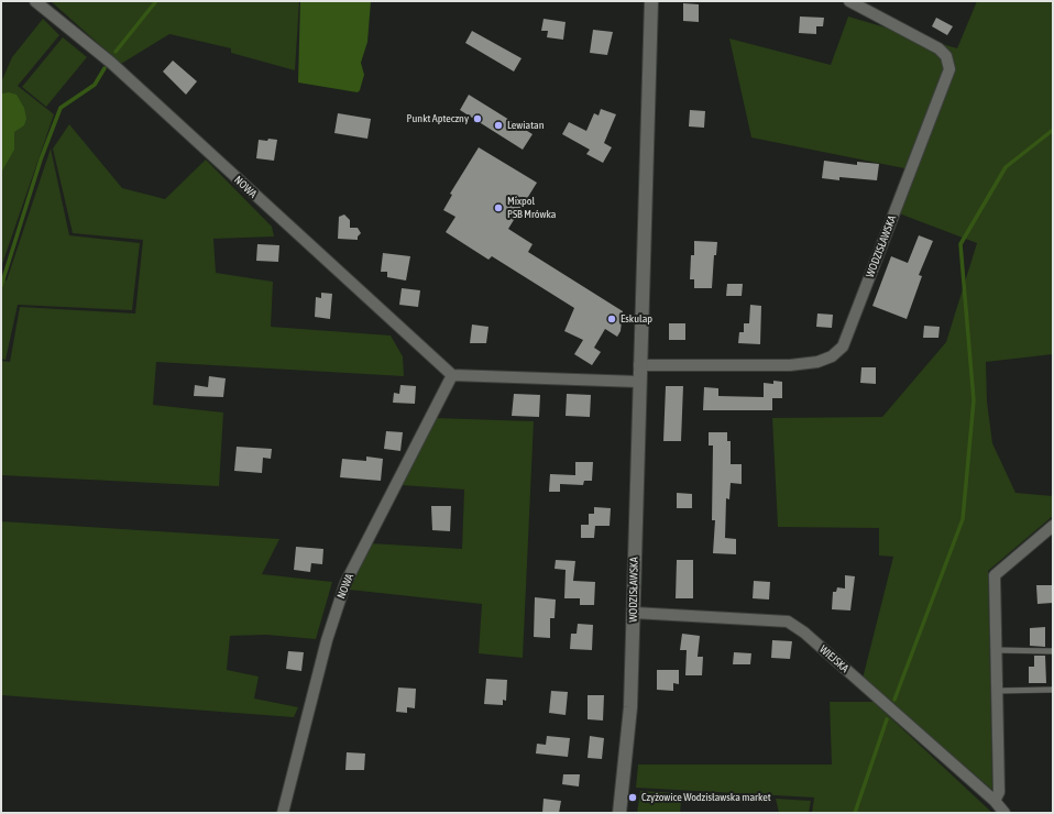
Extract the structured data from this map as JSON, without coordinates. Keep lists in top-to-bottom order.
{
  "streets": {
    "street": ["NOWA", "WODZISŁAWSKA", "WIEJSKA"]
  },
  "crossings": [
    ["WODZISŁAWSKA", "WIEJSKA"]
  ],
  "places": [
    "Punkt Apteczny",
    "Lewiatan",
    "Mixpol PSB Mrówka",
    "Eskulap",
    "Czyżowice Wodzisławska market"
  ]
}
